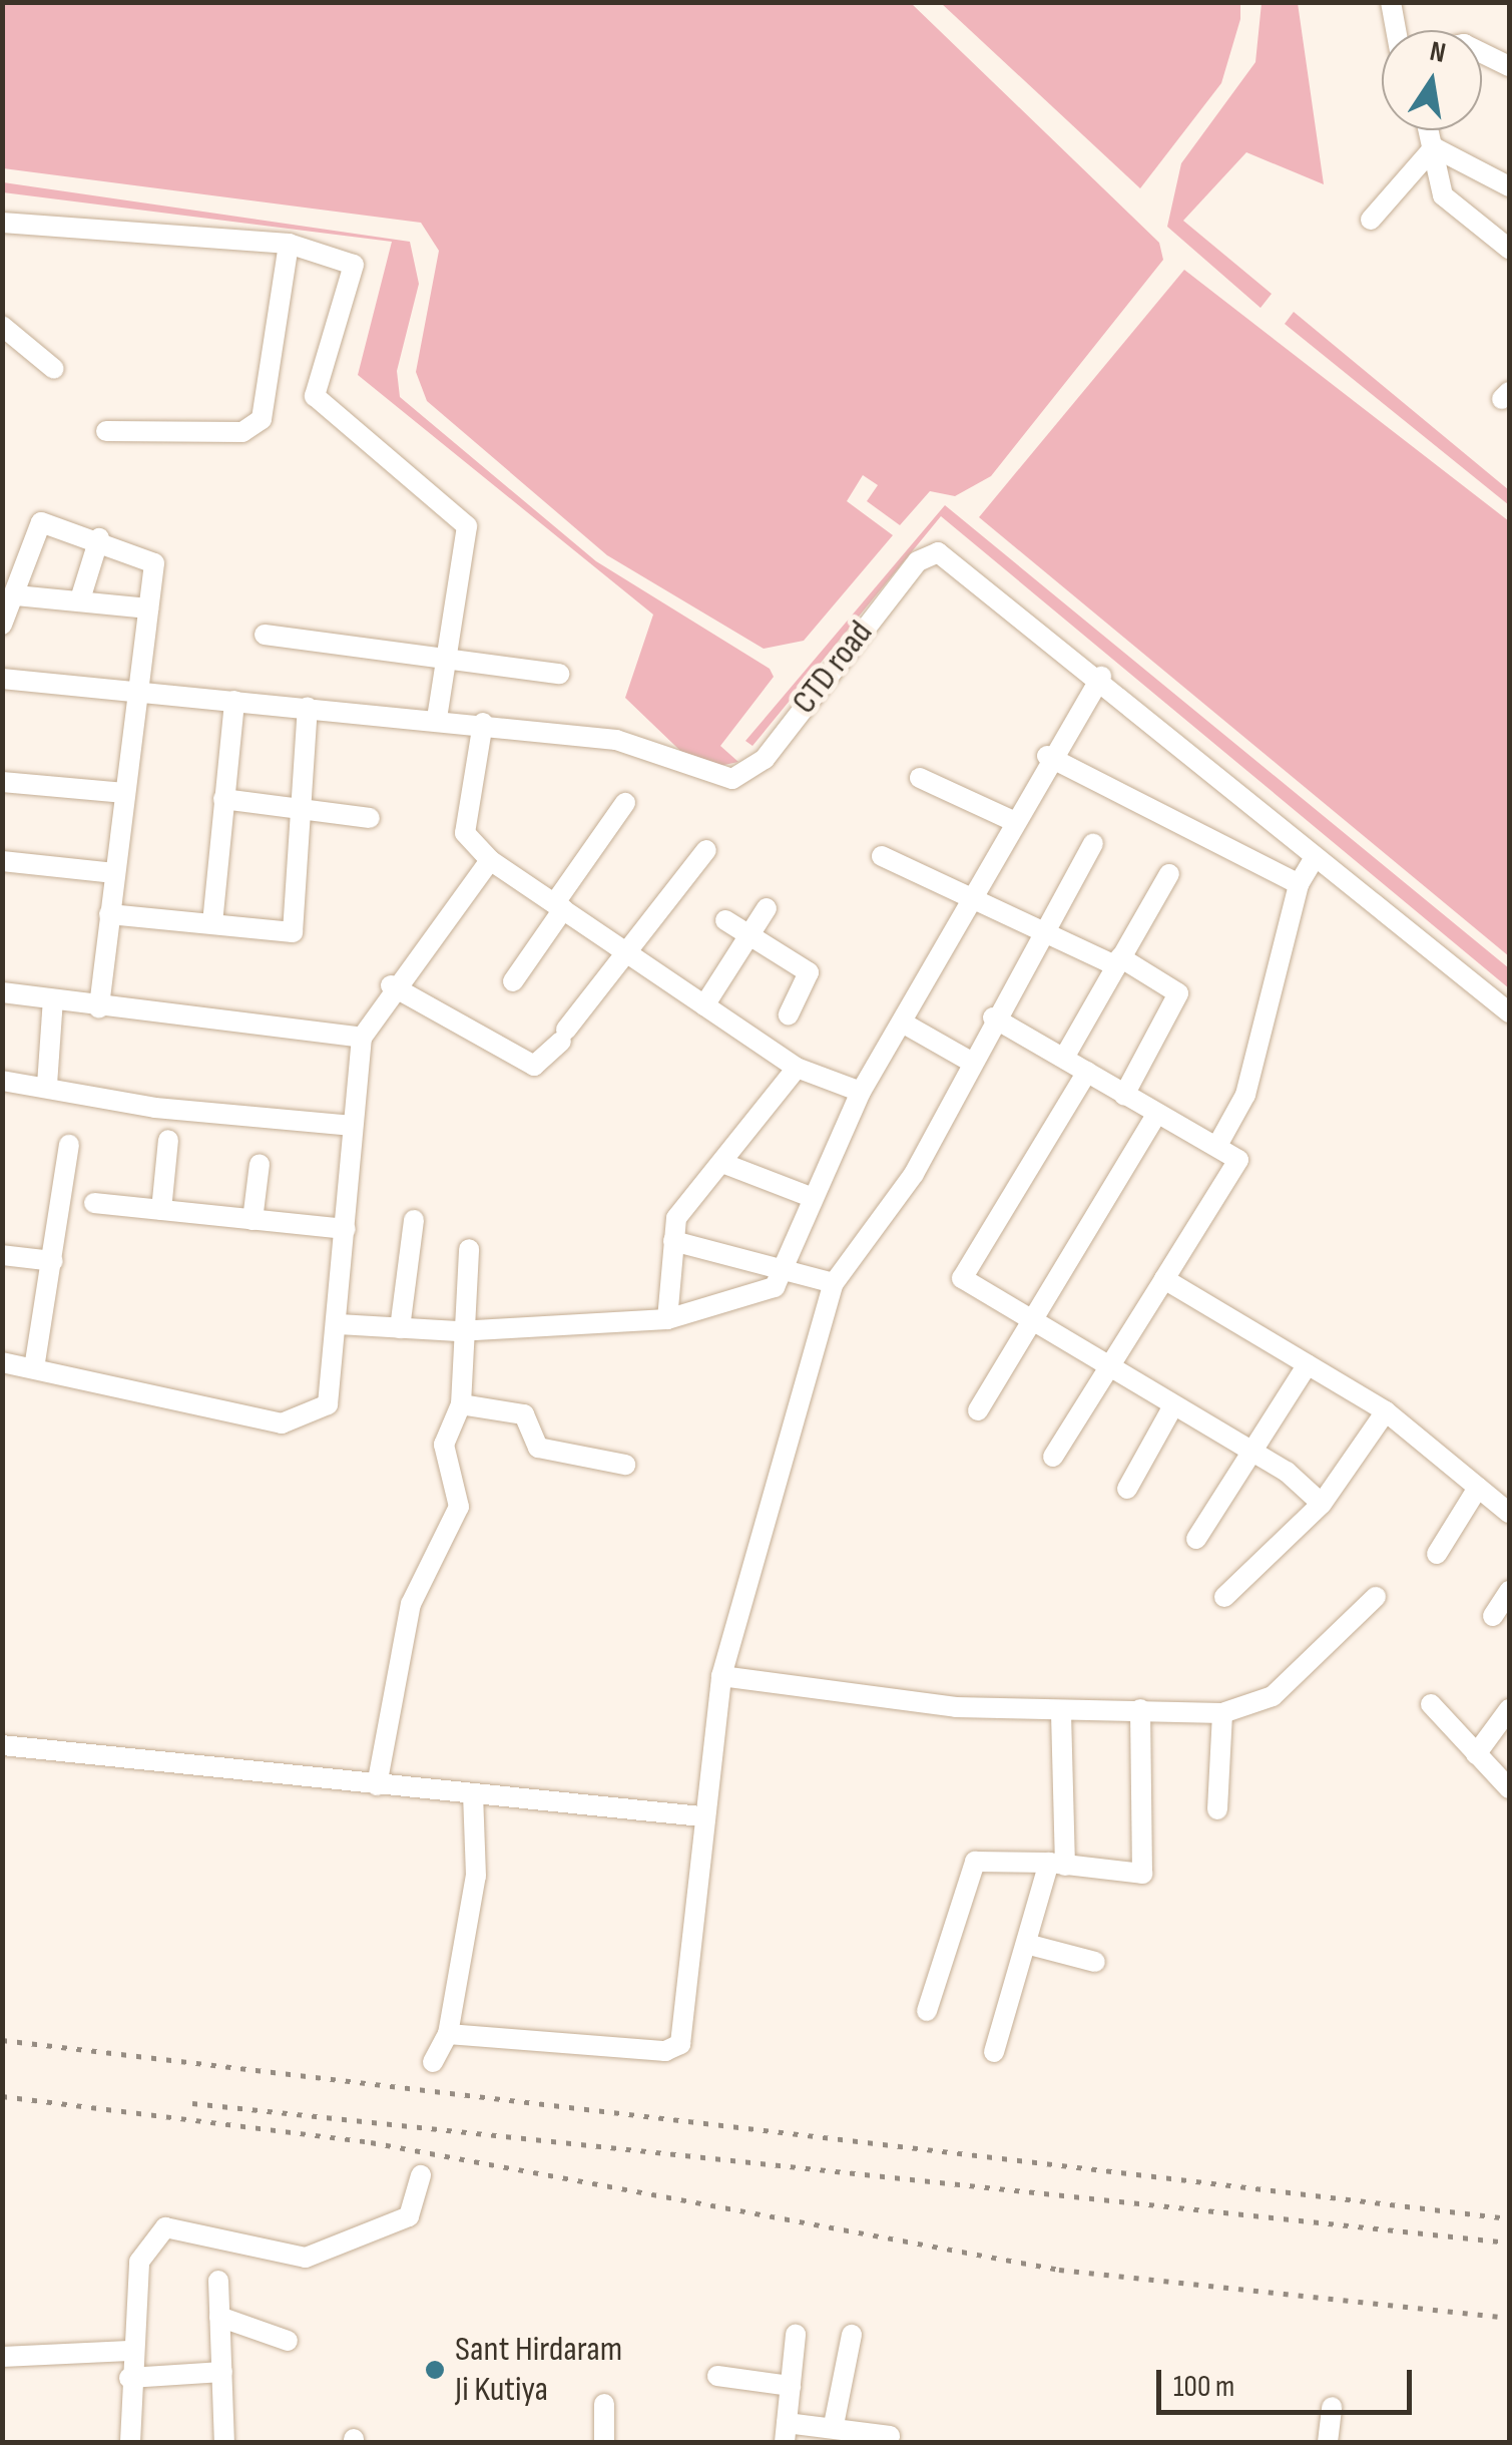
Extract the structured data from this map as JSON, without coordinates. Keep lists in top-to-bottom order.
{
  "streets": {
    "street": ["CTD road"]
  },
  "places": ["Sant Hirdaram Ji Kutiya"],
  "scale_bar": "100 m",
  "north": "top"
}
